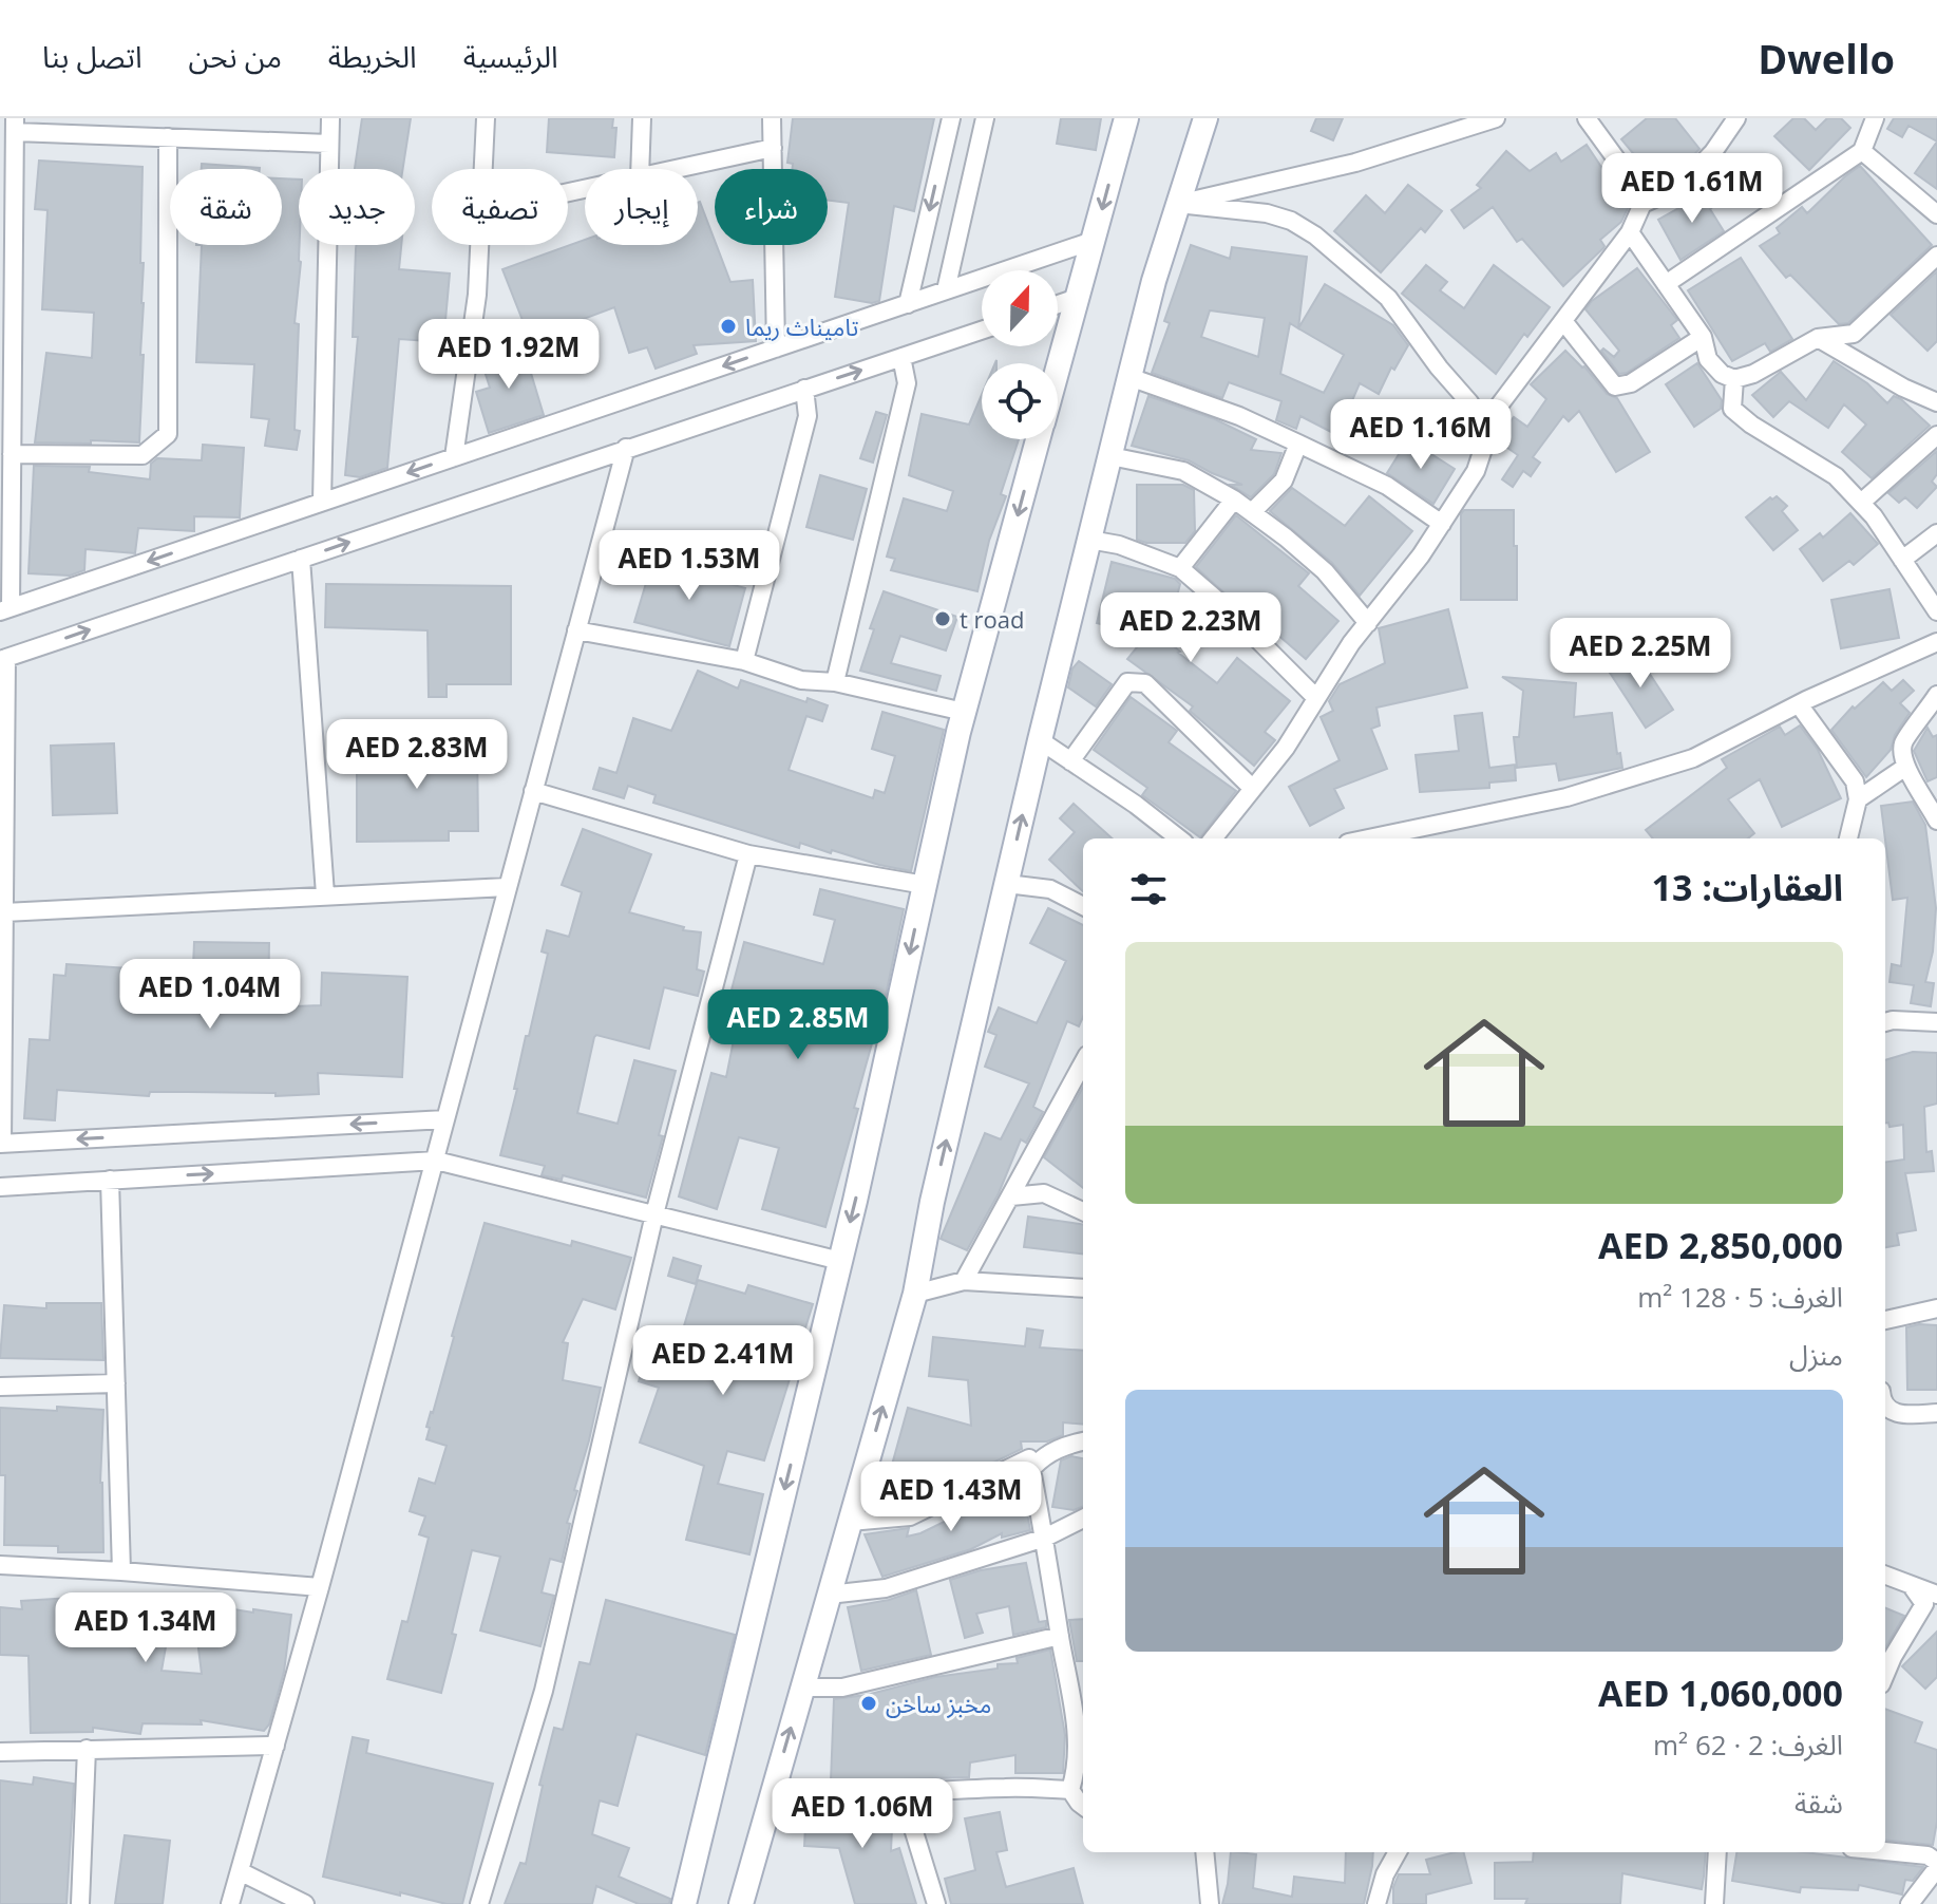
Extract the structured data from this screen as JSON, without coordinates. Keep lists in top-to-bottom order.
{
  "places": ["تاميناث ريما", "t road", "مخبز ساخن"],
  "north": "top",
  "page": {
    "header": "Dwello",
    "nav": [
      "الرئيسية",
      "الخريطة",
      "من نحن",
      "اتصل بنا"
    ],
    "price": [
      "AED 1.61M",
      "AED 1.92M",
      "AED 1.16M",
      "AED 1.53M",
      "AED 2.23M",
      "AED 2.25M",
      "AED 2.83M",
      "AED 1.04M",
      "AED 2.85M",
      "AED 2.41M",
      "AED 1.43M",
      "AED 1.34M",
      "AED 1.06M"
    ],
    "chip": [
      "شراء",
      "إيجار",
      "تصفية",
      "جديد",
      "شقة"
    ],
    "heading": "العقارات: 13",
    "list": [
      {
        "name": "AED 2,850,000",
        "note": "الغرف: 5 · 128 m² · منزل"
      },
      {
        "name": "AED 1,060,000",
        "note": "الغرف: 2 · 62 m² · شقة"
      }
    ]
  }
}
